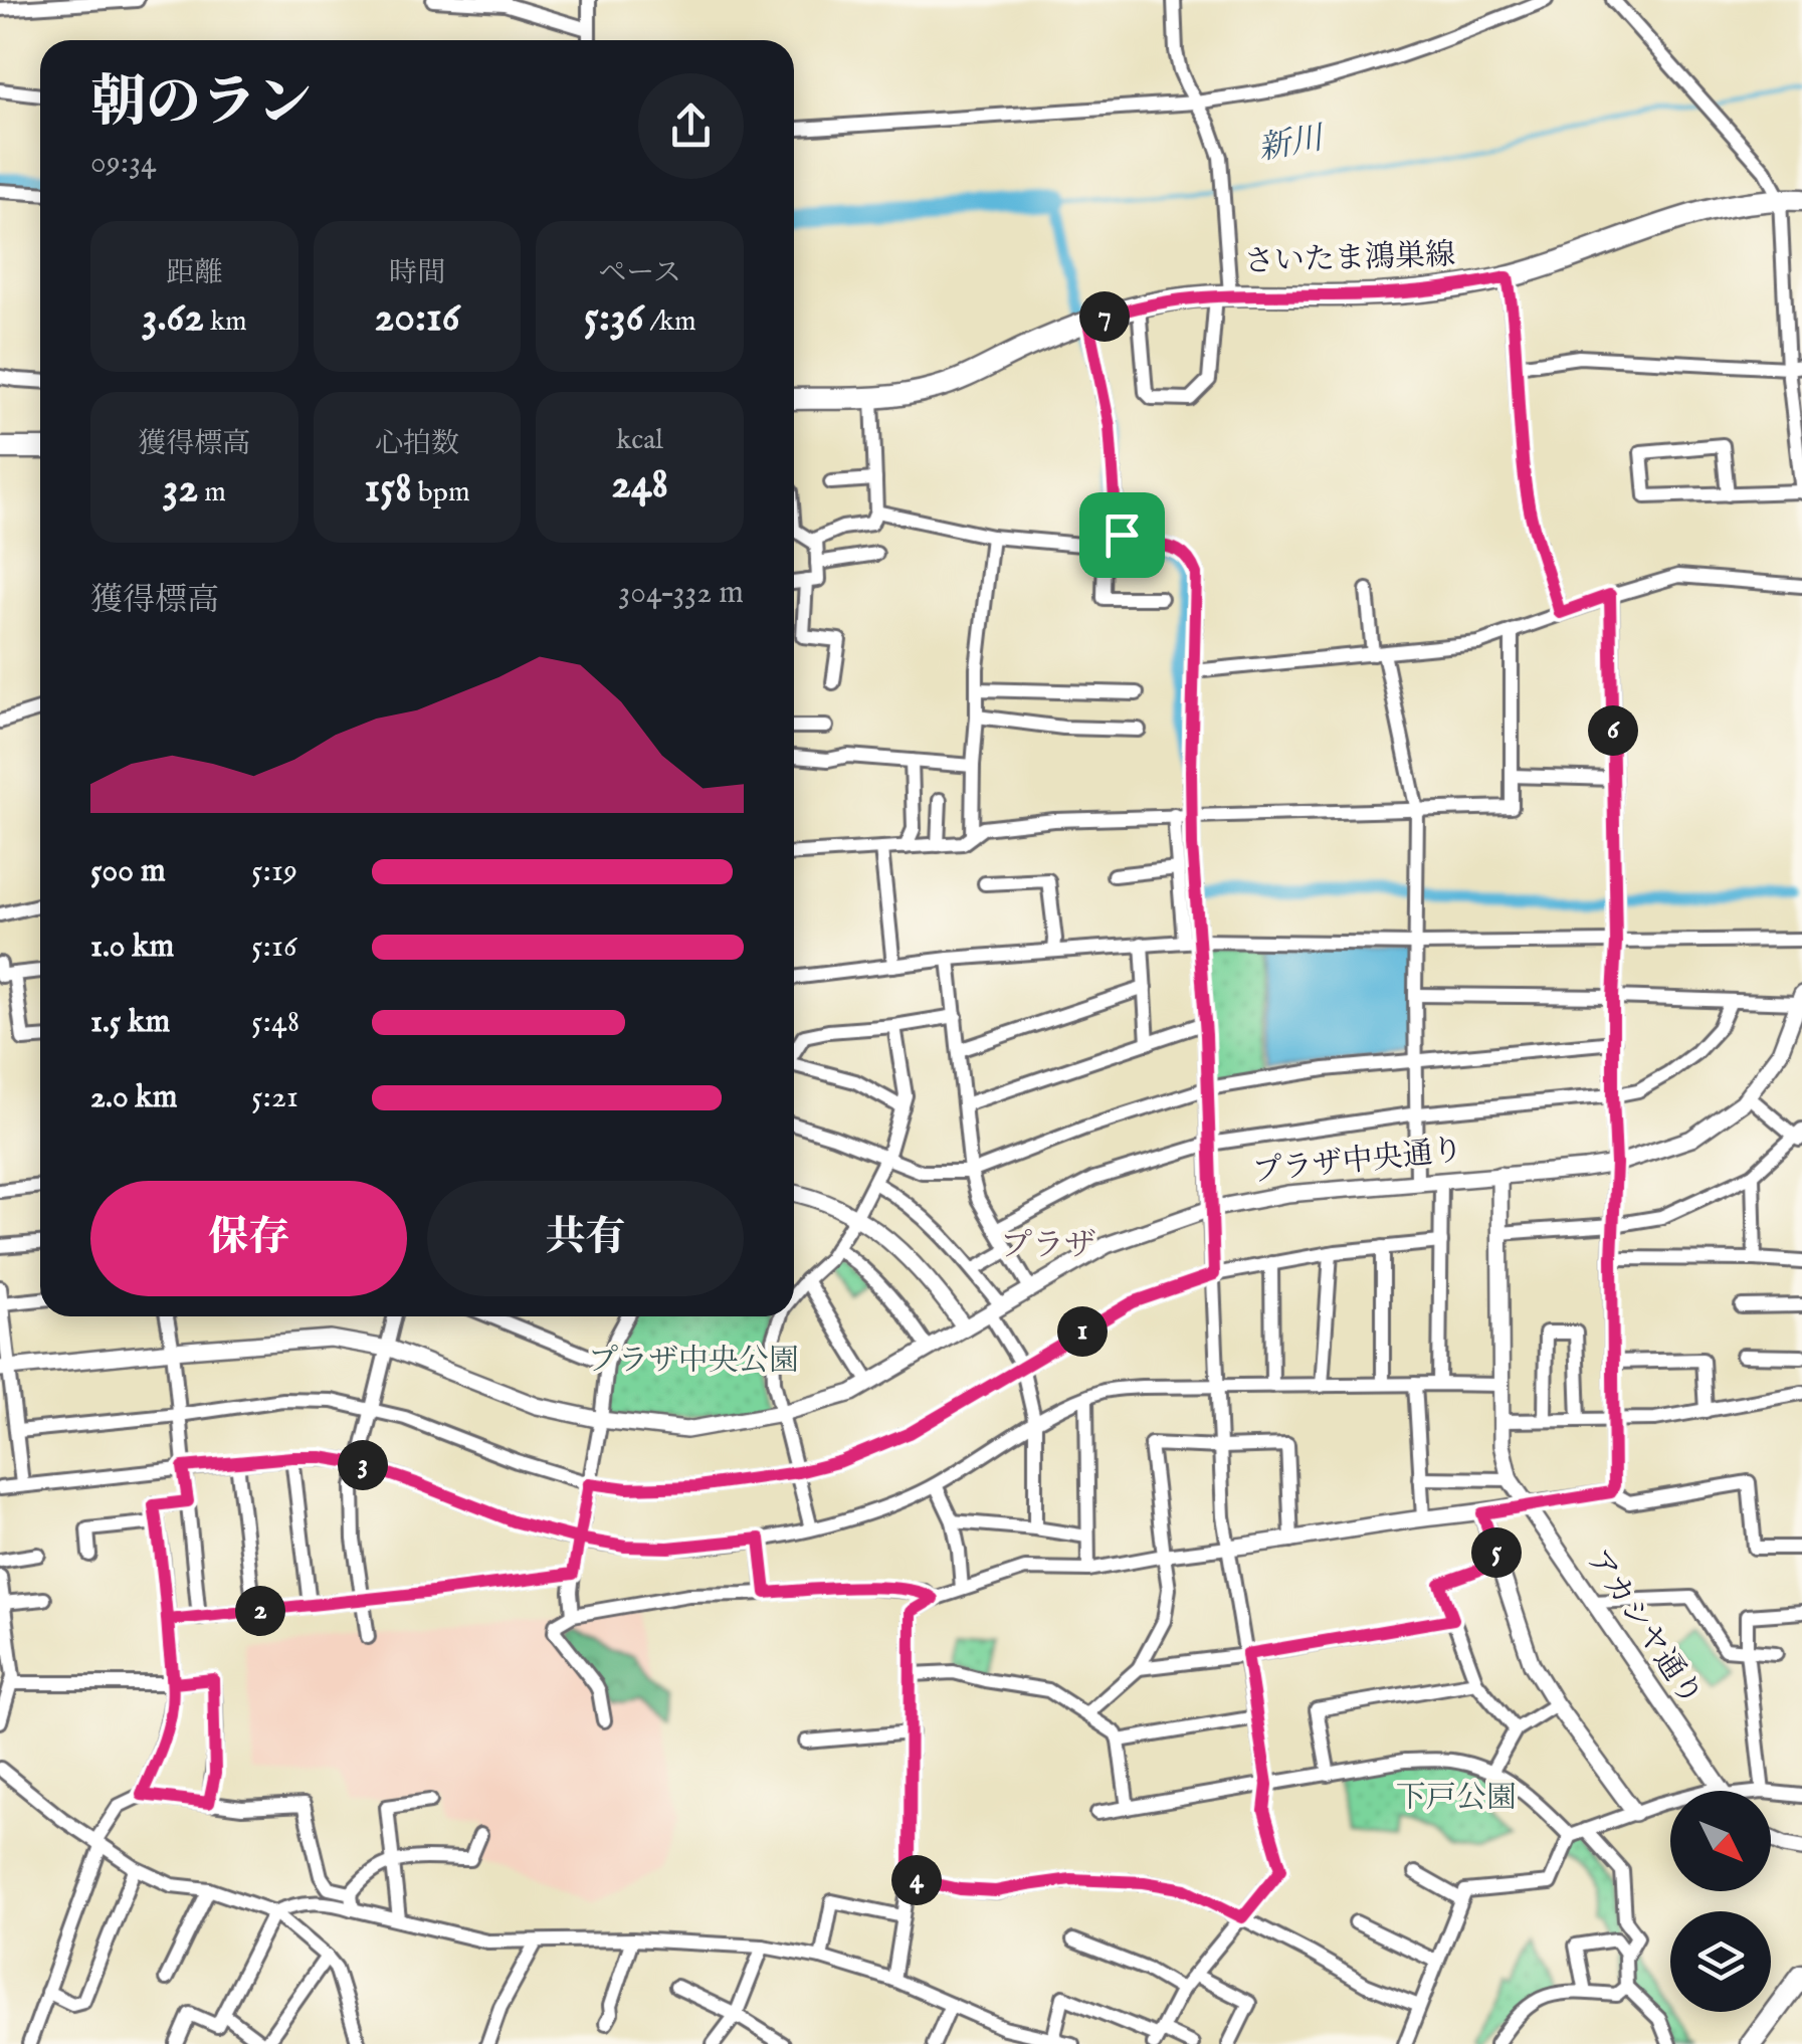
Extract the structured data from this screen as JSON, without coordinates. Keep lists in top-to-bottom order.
{
  "streets": {
    "main road": ["さいたま鴻巣線"],
    "street": ["プラザ中央通り", "アカシヤ通り"]
  },
  "crossings": [
    ["プラザ中央通り", "アカシヤ通り"]
  ],
  "districts": ["プラザ"],
  "water": ["新川"],
  "parks": ["プラザ中央公園", "下戸公園"],
  "north": "bottom right",
  "page": {
    "heading": ["朝のラン", "09:34"],
    "stats": [
      ["距離", "3.62 km"],
      ["時間", "20:16"],
      ["ペース", "5:36 /km"],
      ["獲得標高", "32 m"],
      ["心拍数", "158 bpm"],
      ["kcal", "248"]
    ],
    "pins": [
      "7",
      "6",
      "1",
      "3",
      "5",
      "2",
      "4"
    ],
    "chart": ["獲得標高", "304–332 m"],
    "list": [
      {
        "name": "500 m",
        "note": "5:19"
      },
      {
        "name": "1.0 km",
        "note": "5:16"
      },
      {
        "name": "1.5 km",
        "note": "5:48"
      },
      {
        "name": "2.0 km",
        "note": "5:21"
      }
    ],
    "buttons": ["保存", "共有"]
  }
}
